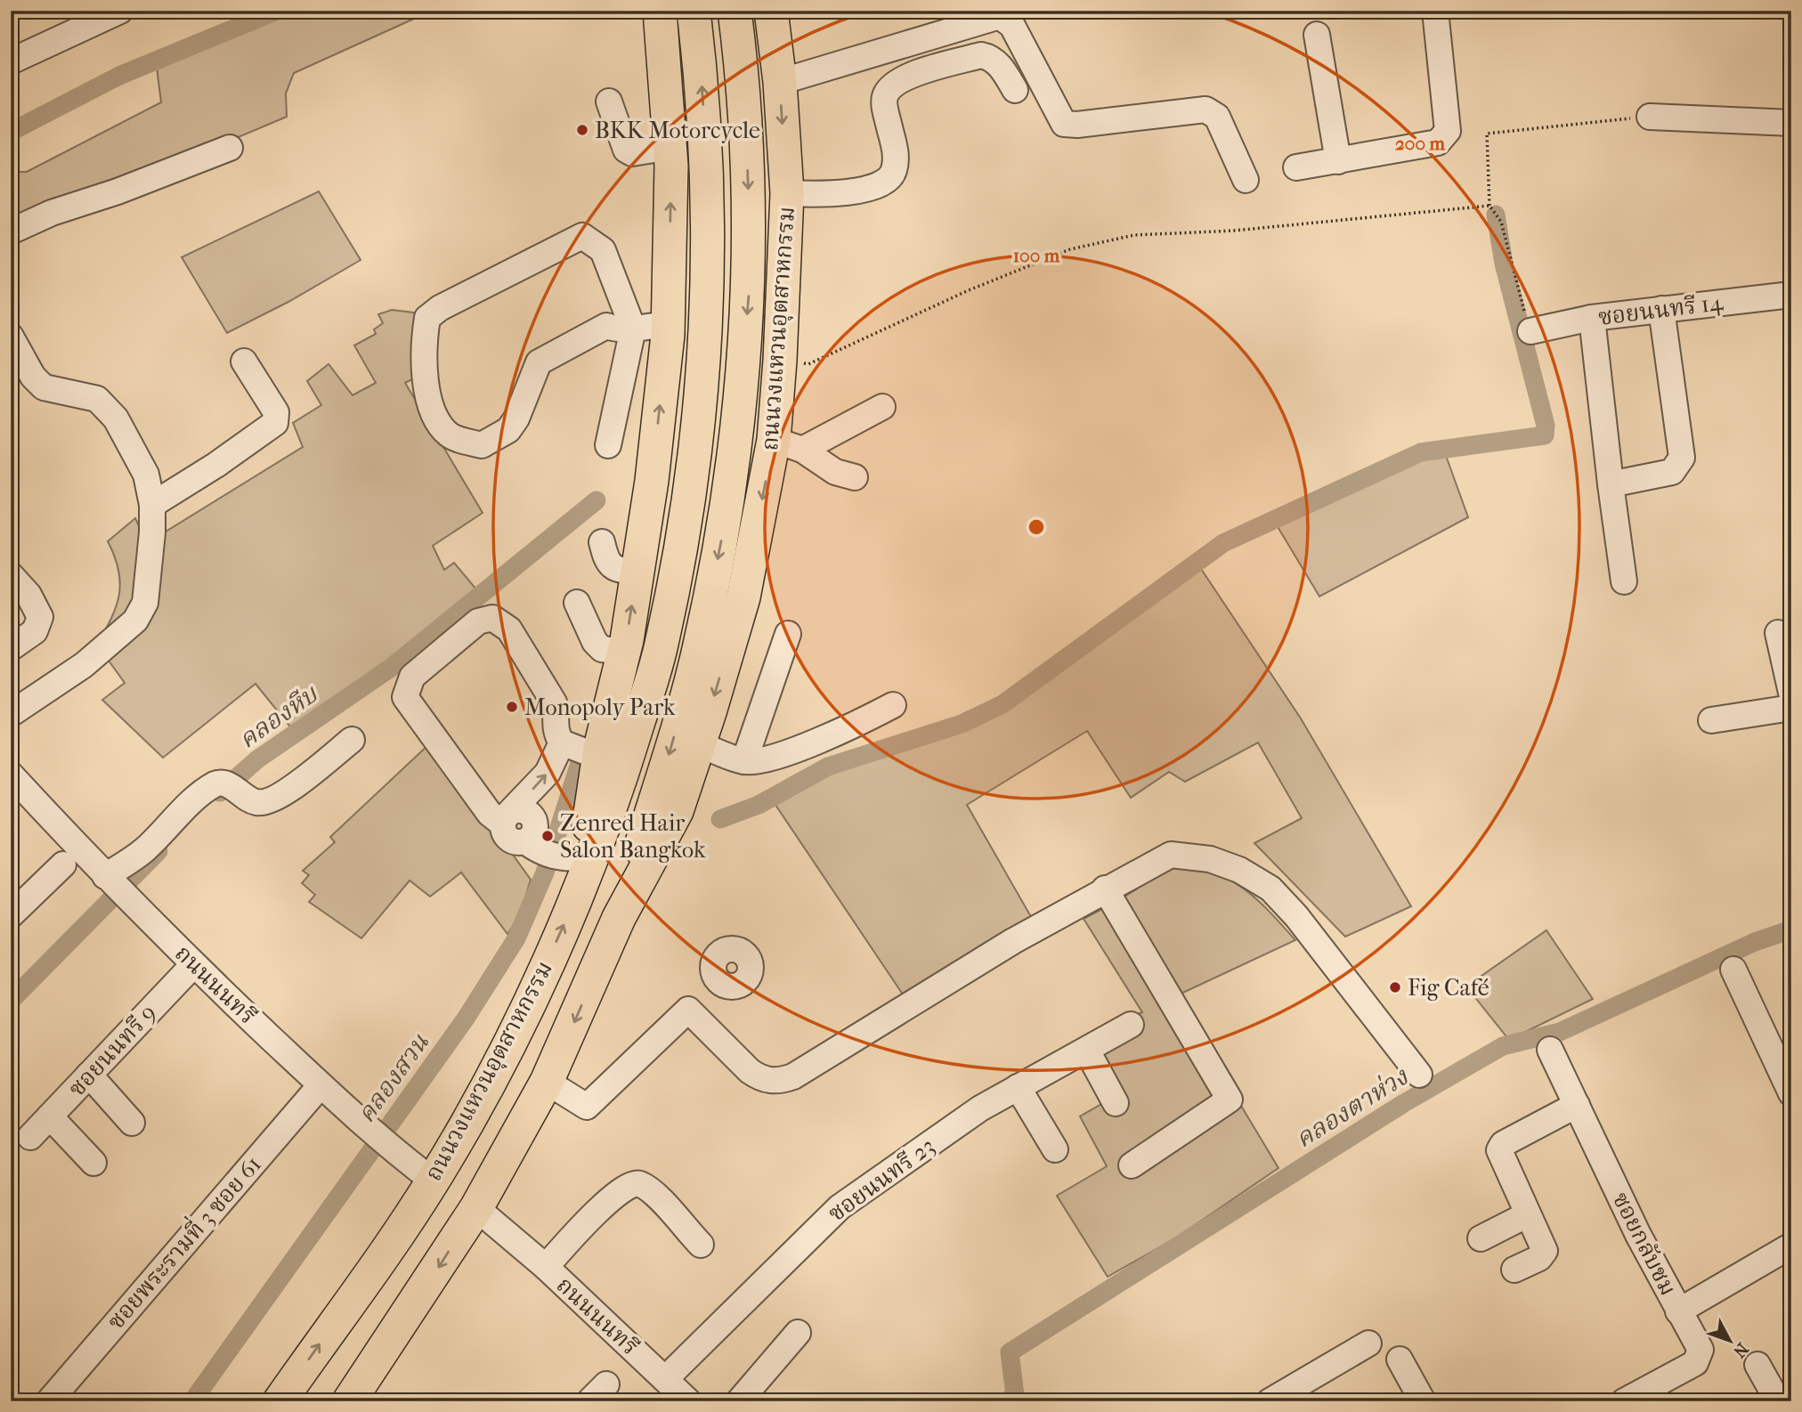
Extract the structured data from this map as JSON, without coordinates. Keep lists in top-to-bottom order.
{
  "streets": {
    "main road": ["ถนนวงแหวนอุตสาหกรรม"],
    "street": [
      "ซอยนนทรี 14",
      "ถนนนนทรี",
      "ซอยนนทรี 9",
      "ซอยนนทรี 23",
      "ซอยพระรามที่ 3 ซอย 61",
      "ซอยกลับชม"
    ]
  },
  "crossings": [
    ["ถนนวงแหวนอุตสาหกรรม", "ถนนนนทรี"],
    ["ถนนนนทรี", "ซอยนนทรี 9"],
    ["ถนนนนทรี", "ซอยนนทรี 23"],
    ["ถนนนนทรี", "ซอยพระรามที่ 3 ซอย 61"]
  ],
  "water": ["คลองหีบ", "คลองสวน", "คลองตาห่วง"],
  "places": [
    "BKK Motorcycle",
    "Monopoly Park",
    "Zenred Hair Salon Bangkok",
    "Fig Café"
  ],
  "north": "bottom right",
  "rings": ["200 m", "100 m"]
}
